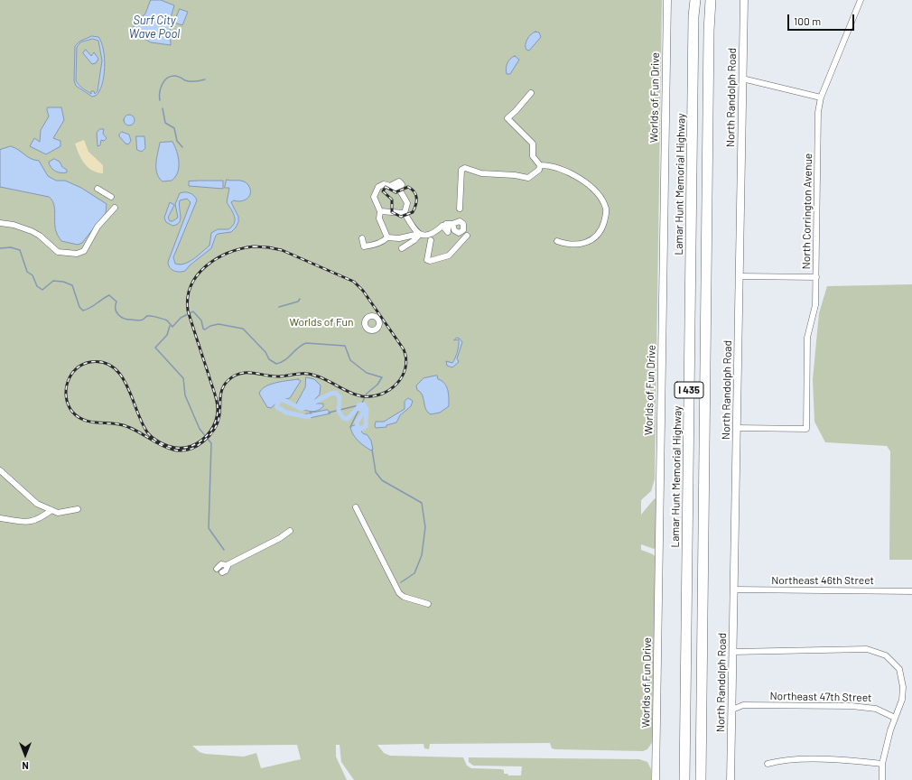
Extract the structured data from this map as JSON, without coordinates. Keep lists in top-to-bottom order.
{
  "streets": {
    "highway": ["Lamar Hunt Memorial Highway", "I 435"],
    "main road": ["Worlds of Fun Drive", "North Randolph Road"],
    "street": ["North Corrington Avenue", "Northeast 46th Street", "Northeast 47th Street"]
  },
  "crossings": [
    ["North Randolph Road", "North Corrington Avenue"],
    ["North Randolph Road", "Northeast 46th Street"],
    ["North Randolph Road", "Northeast 47th Street"]
  ],
  "water": ["Surf City Wave Pool"],
  "parks": ["Worlds of Fun"],
  "scale_bar": "100 m",
  "north": "bottom"
}
